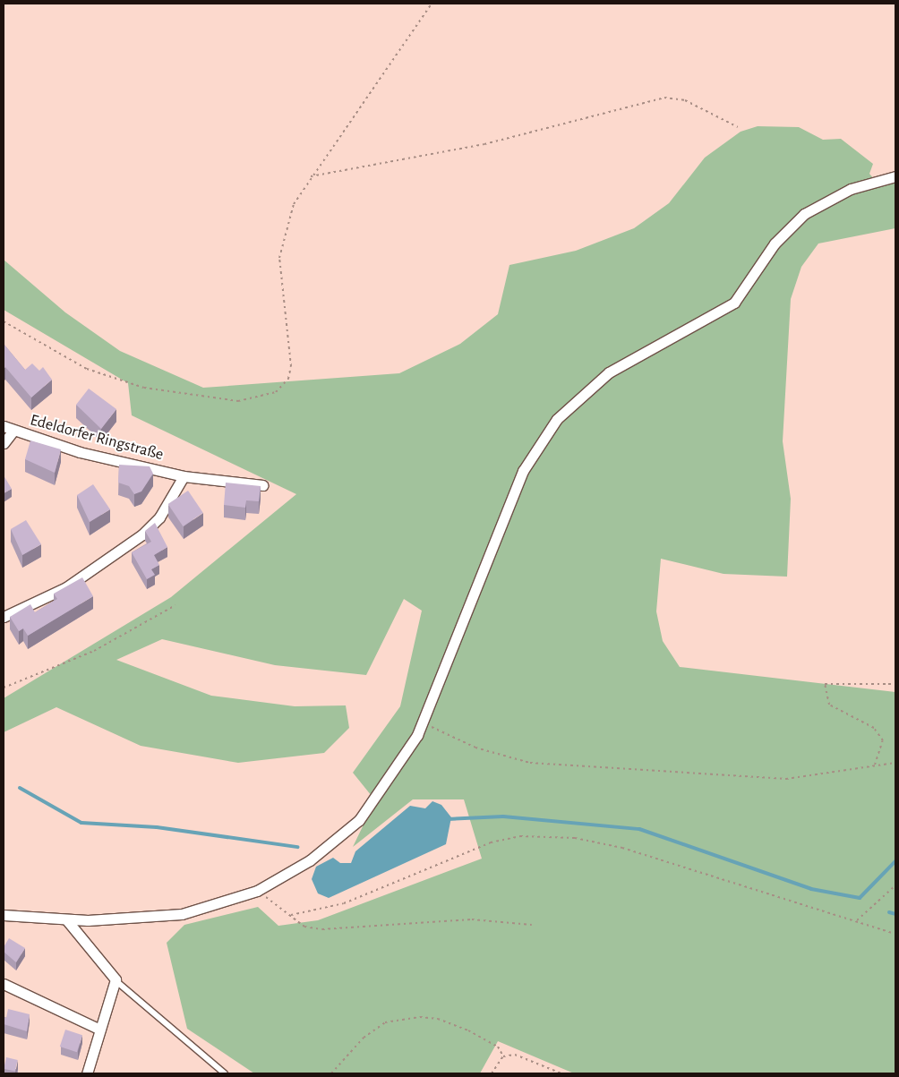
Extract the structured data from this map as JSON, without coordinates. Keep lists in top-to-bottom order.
{
  "streets": {
    "street": ["Edeldorfer Ringstraße"]
  }
}
